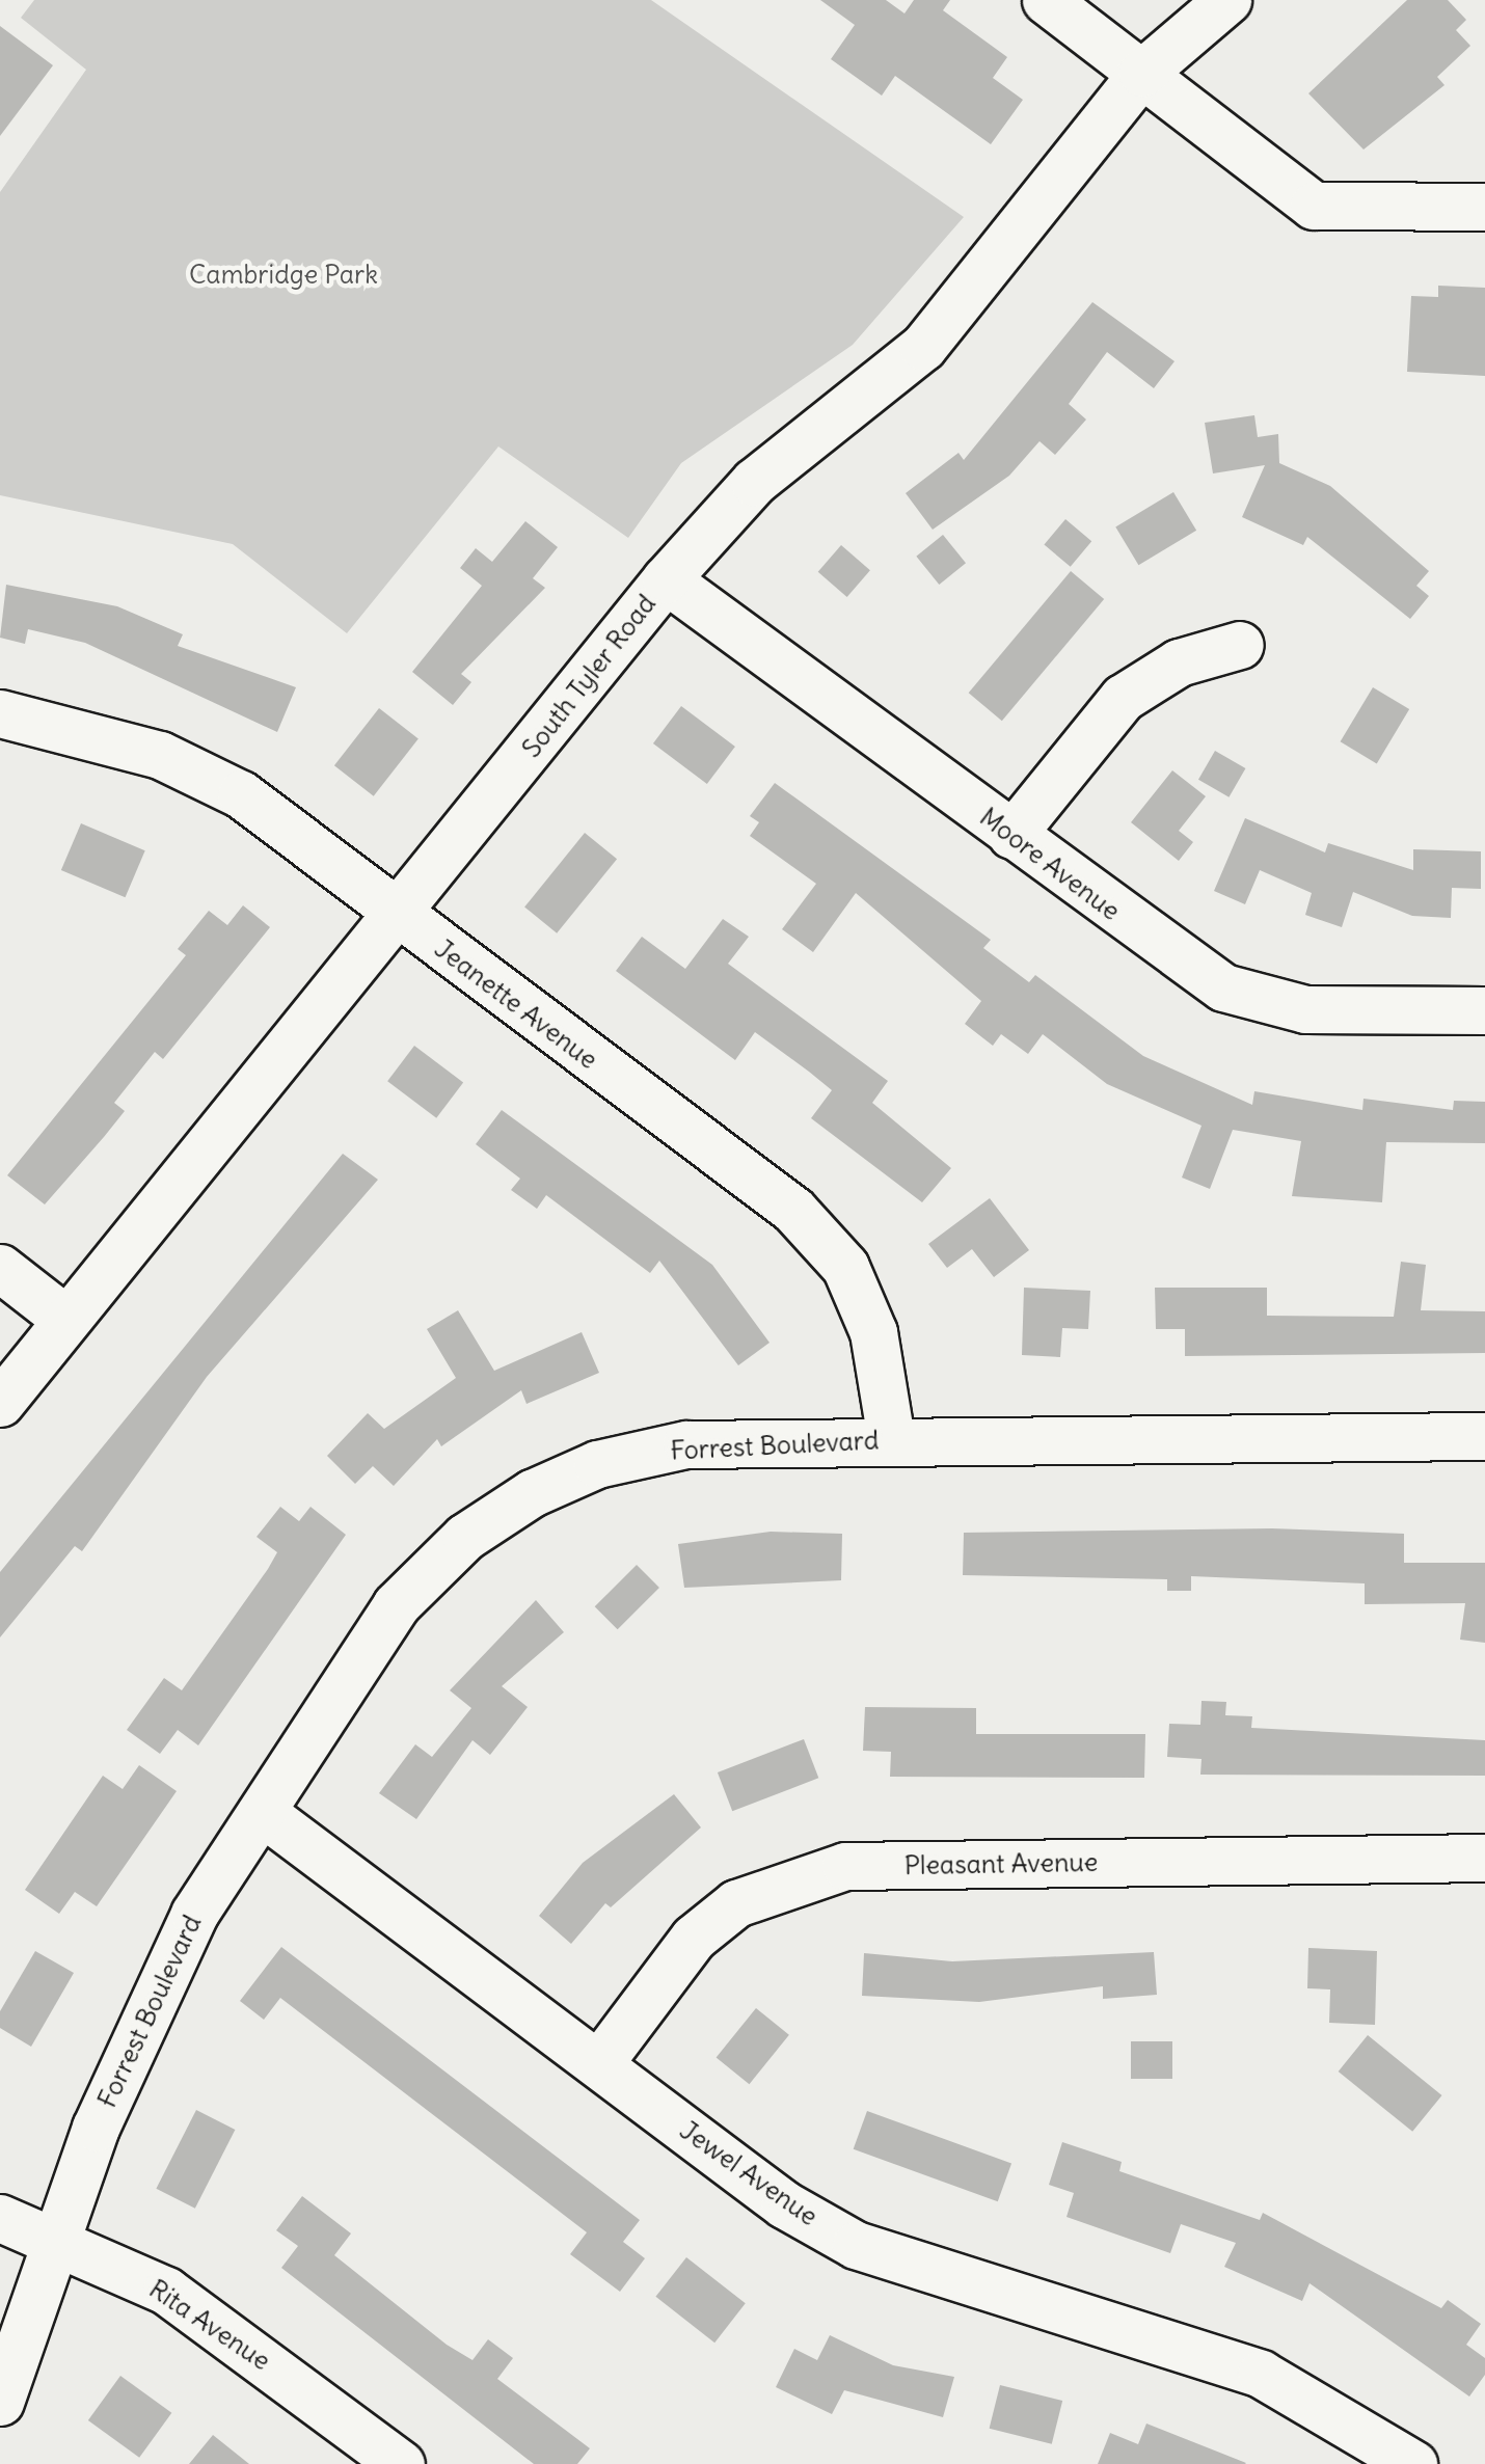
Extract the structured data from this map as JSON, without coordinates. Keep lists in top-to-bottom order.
{
  "streets": {
    "street": [
      "South Tyler Road",
      "Moore Avenue",
      "Jeanette Avenue",
      "Forrest Boulevard",
      "Pleasant Avenue",
      "Jewel Avenue",
      "Rita Avenue"
    ]
  },
  "crossings": [
    ["South Tyler Road", "Moore Avenue"],
    ["South Tyler Road", "Jeanette Avenue"],
    ["Jeanette Avenue", "Forrest Boulevard"],
    ["Forrest Boulevard", "Jewel Avenue"],
    ["Forrest Boulevard", "Rita Avenue"],
    ["Pleasant Avenue", "Jewel Avenue"]
  ],
  "parks": ["Cambridge Park"]
}
